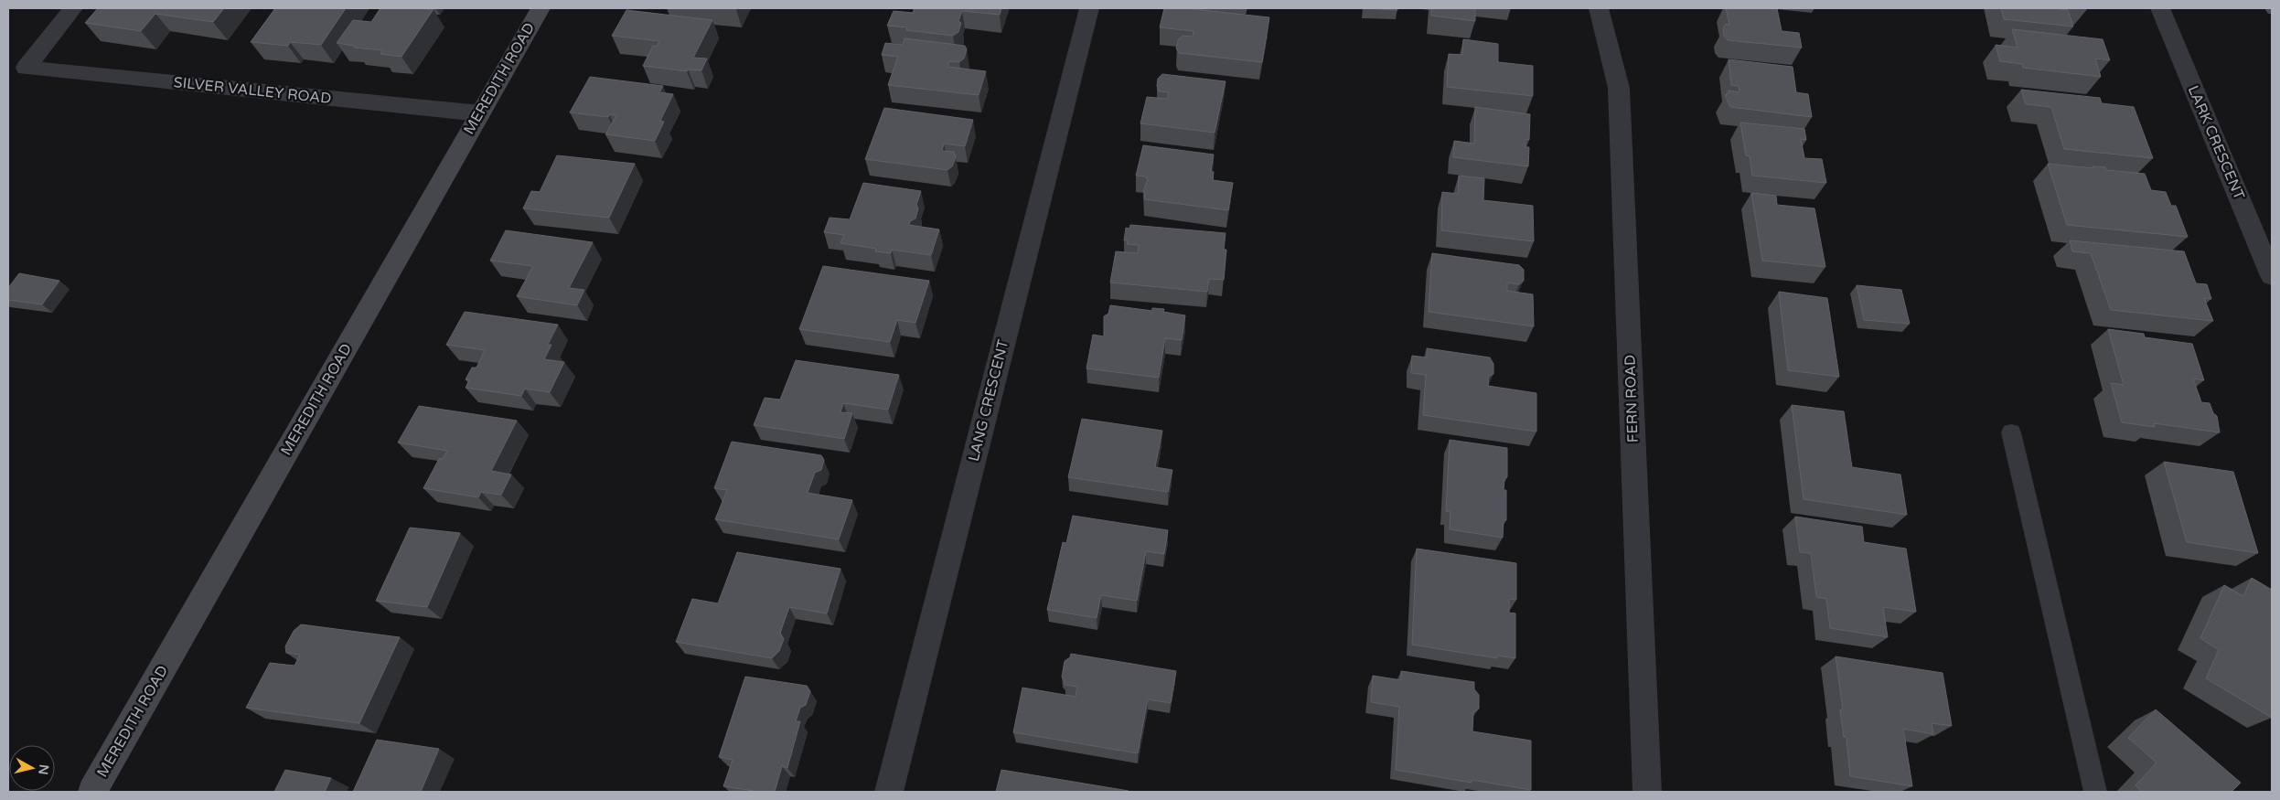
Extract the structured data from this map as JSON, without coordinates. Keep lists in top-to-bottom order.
{
  "streets": {
    "street": [
      "MEREDITH ROAD",
      "SILVER VALLEY ROAD",
      "LARK CRESCENT",
      "FERN ROAD",
      "LANG CRESCENT"
    ]
  },
  "crossings": [
    ["MEREDITH ROAD", "SILVER VALLEY ROAD"]
  ],
  "north": "right"
}
